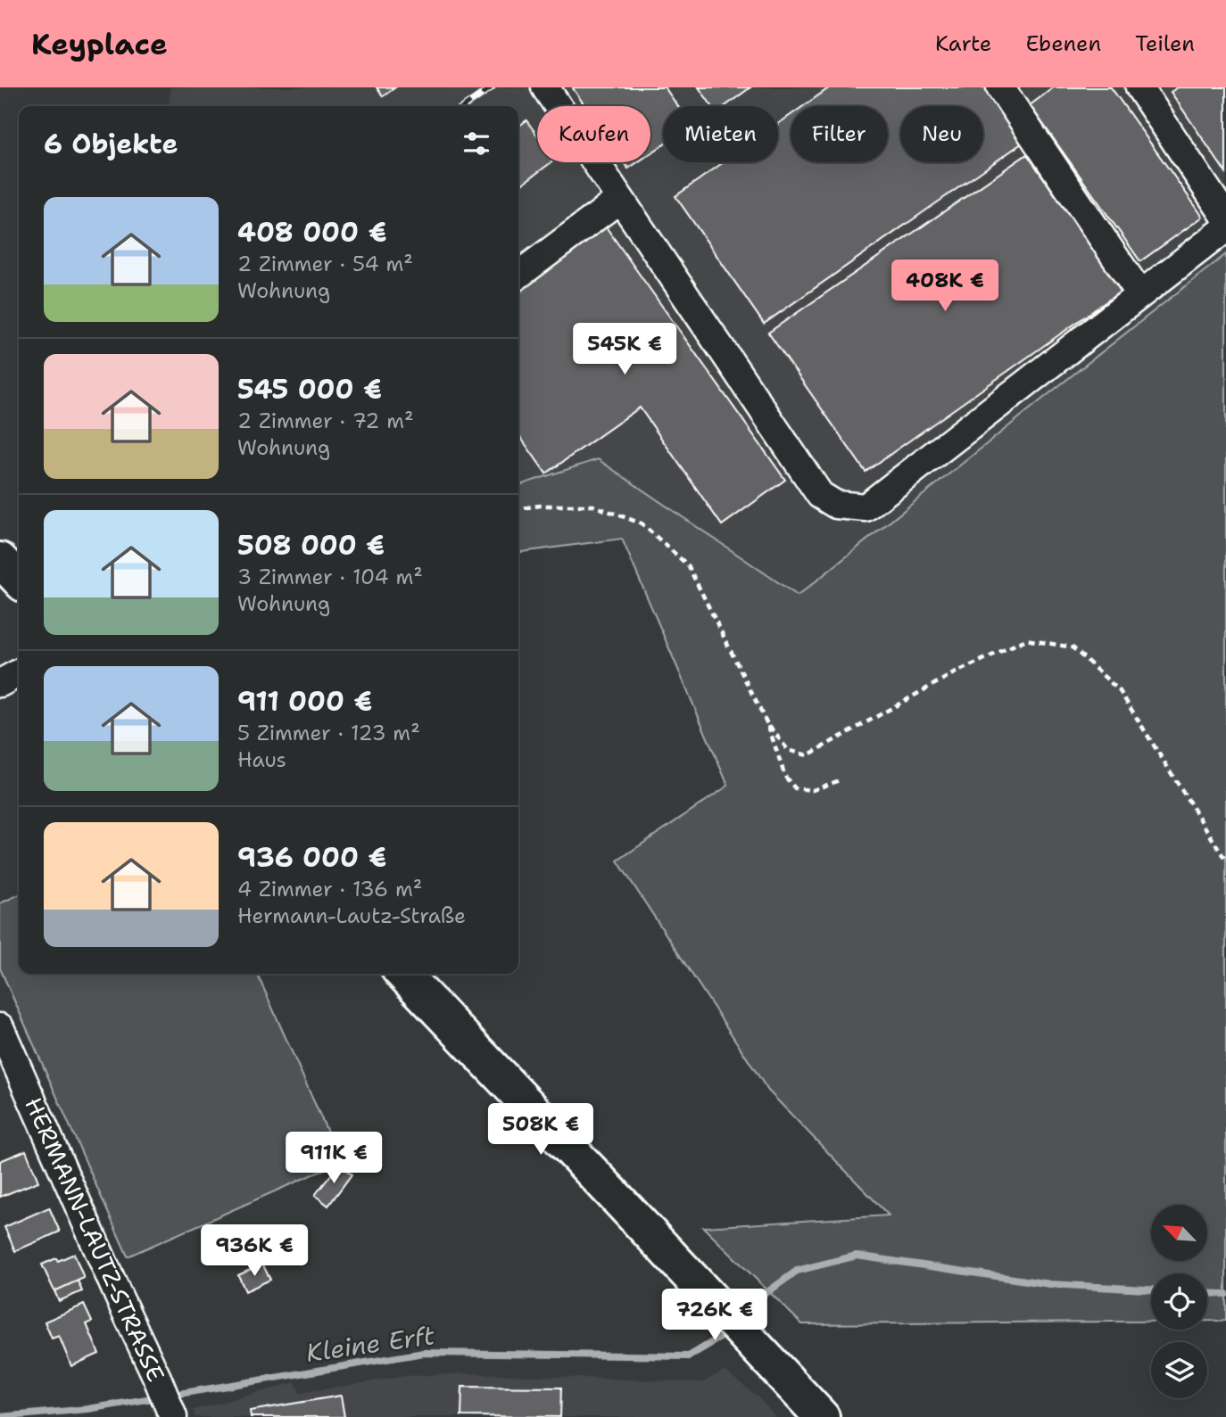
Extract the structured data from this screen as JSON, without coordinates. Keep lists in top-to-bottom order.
{
  "streets": {
    "street": ["HERMANN-LAUTZ-STRASSE"]
  },
  "water": ["Kleine Erft"],
  "north": "top left",
  "page": {
    "header": "Keyplace",
    "nav": ["Karte", "Ebenen", "Teilen"],
    "chip": [
      "Kaufen",
      "Mieten",
      "Filter",
      "Neu"
    ],
    "heading": "6 Objekte",
    "list": [
      {
        "name": "408 000 €",
        "note": "2 Zimmer · 54 m² · Wohnung"
      },
      {
        "name": "545 000 €",
        "note": "2 Zimmer · 72 m² · Wohnung"
      },
      {
        "name": "508 000 €",
        "note": "3 Zimmer · 104 m² · Wohnung"
      },
      {
        "name": "911 000 €",
        "note": "5 Zimmer · 123 m² · Haus"
      },
      {
        "name": "936 000 €",
        "note": "4 Zimmer · 136 m² · Hermann-Lautz-Straße"
      }
    ],
    "price": [
      "408K €",
      "545K €",
      "508K €",
      "911K €",
      "936K €",
      "726K €"
    ]
  }
}
